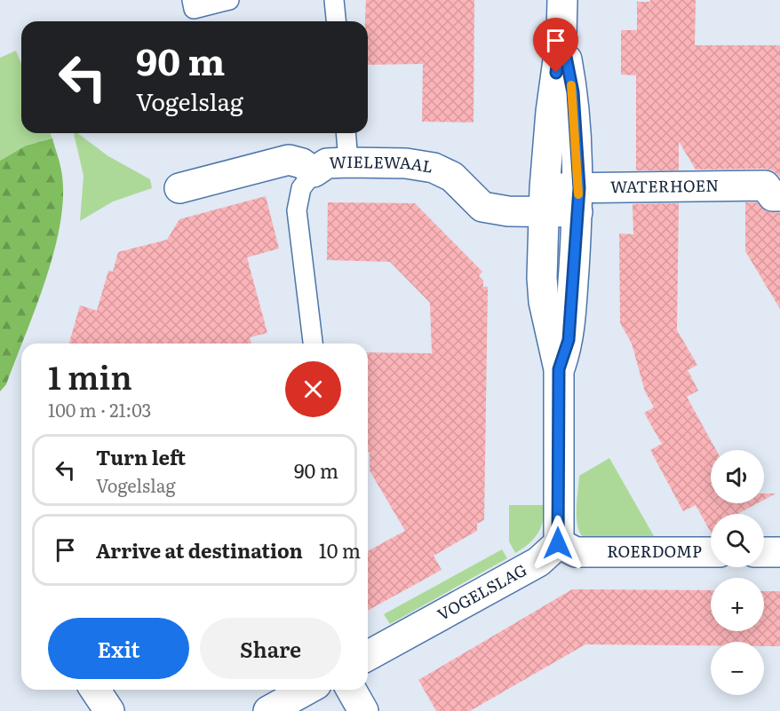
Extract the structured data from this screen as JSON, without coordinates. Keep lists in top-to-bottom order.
{
  "streets": {
    "street": [
      "WIELEWAAL",
      "WATERHOEN",
      "ROERDOMP",
      "VOGELSLAG"
    ]
  },
  "crossings": [
    ["WIELEWAAL", "WATERHOEN"],
    ["ROERDOMP", "VOGELSLAG"]
  ],
  "page": {
    "turn": ["90 m", "Vogelslag"],
    "heading": ["1 min", "100 m · 21:03"],
    "list": [
      {
        "name": "Turn left",
        "note": "Vogelslag",
        "value": "90 m"
      },
      {
        "name": "Arrive at destination",
        "value": "10 m"
      }
    ],
    "map_buttons": ["+", "−"],
    "buttons": ["Exit", "Share"]
  }
}
